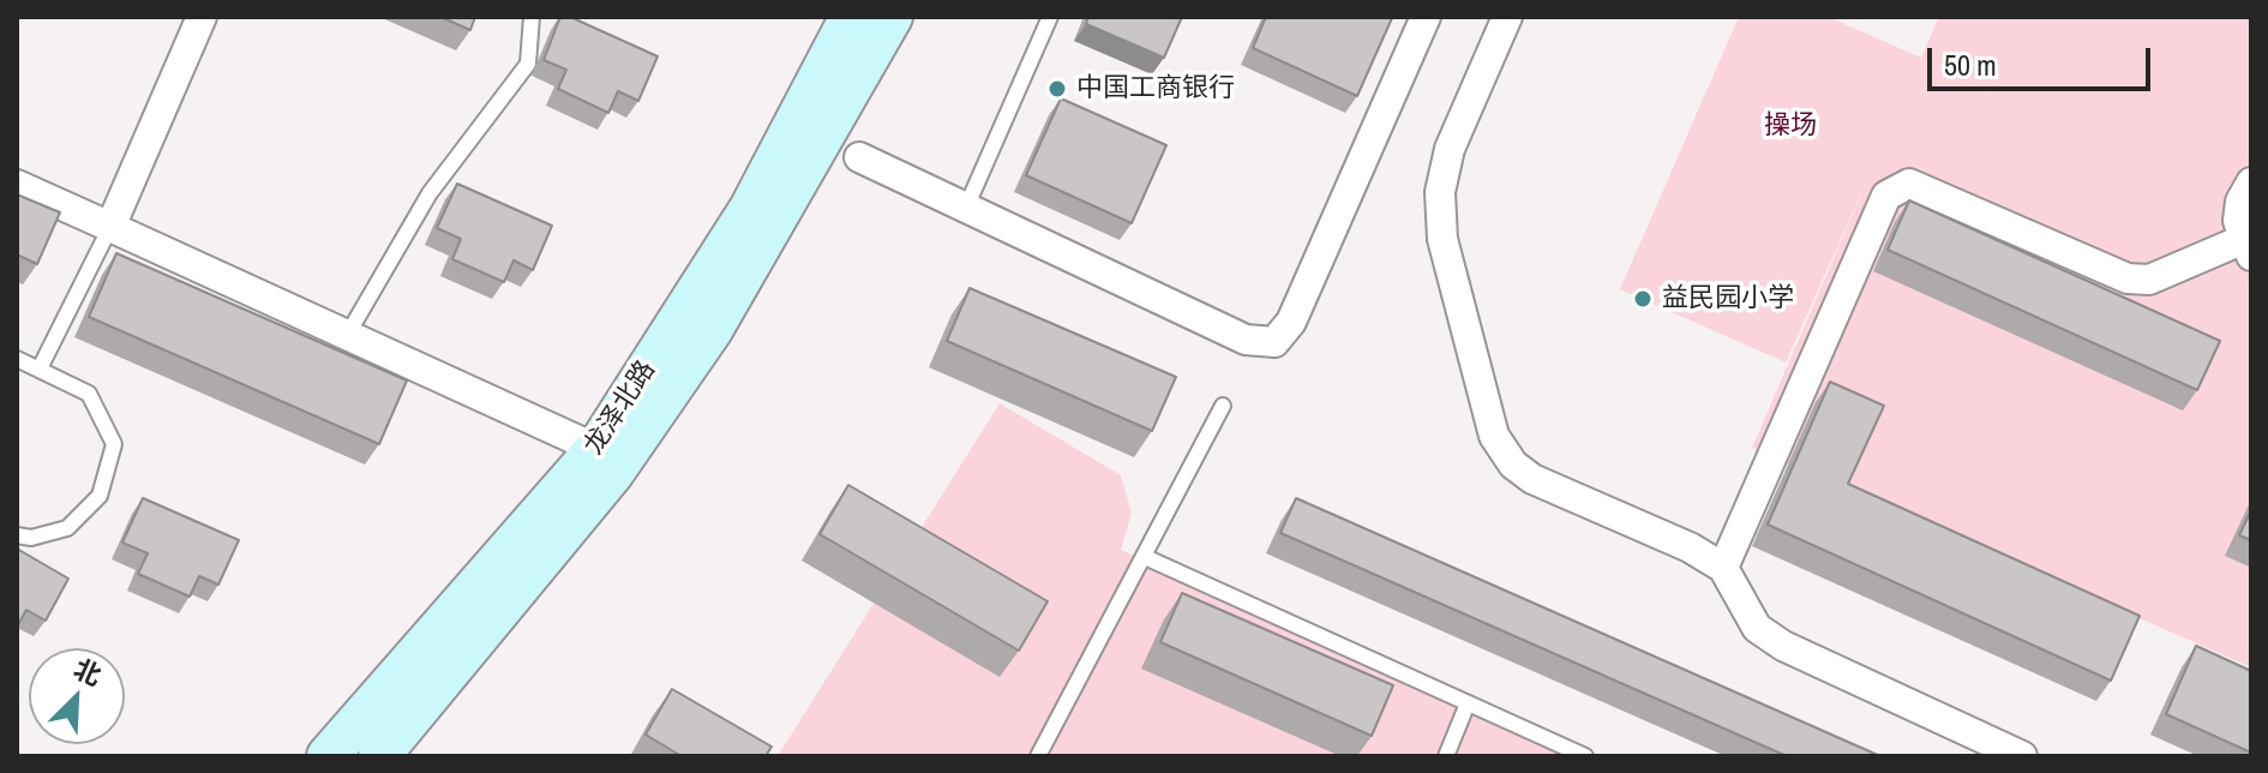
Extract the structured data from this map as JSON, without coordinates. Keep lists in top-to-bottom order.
{
  "streets": {
    "main road": ["龙泽北路"]
  },
  "parks": ["操场"],
  "places": ["中国工商银行", "益民园小学"],
  "scale_bar": "50 m",
  "north": "top right"
}
